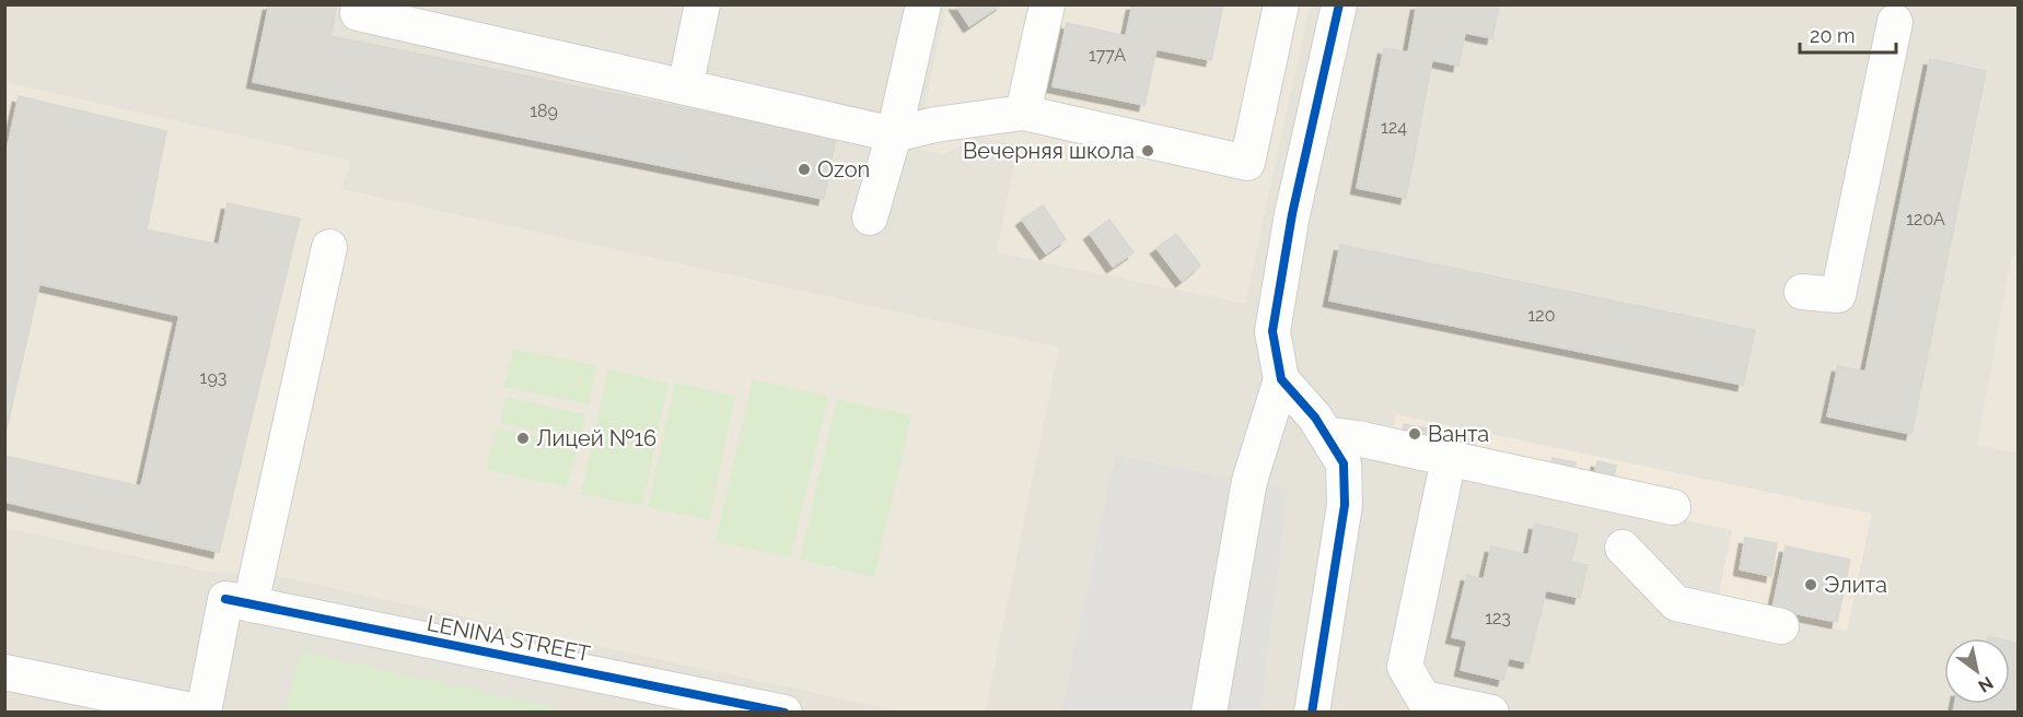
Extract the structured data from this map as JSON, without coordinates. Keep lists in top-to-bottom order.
{
  "streets": {
    "street": ["LENINA STREET"]
  },
  "places": [
    "Вечерняя школа",
    "Ozon",
    "Ванта",
    "Лицей №16",
    "Элита"
  ],
  "house_numbers": [
    "177А",
    "189",
    "124",
    "120А",
    "120",
    "193",
    "123"
  ],
  "scale_bar": "20 m",
  "north": "bottom right"
}
